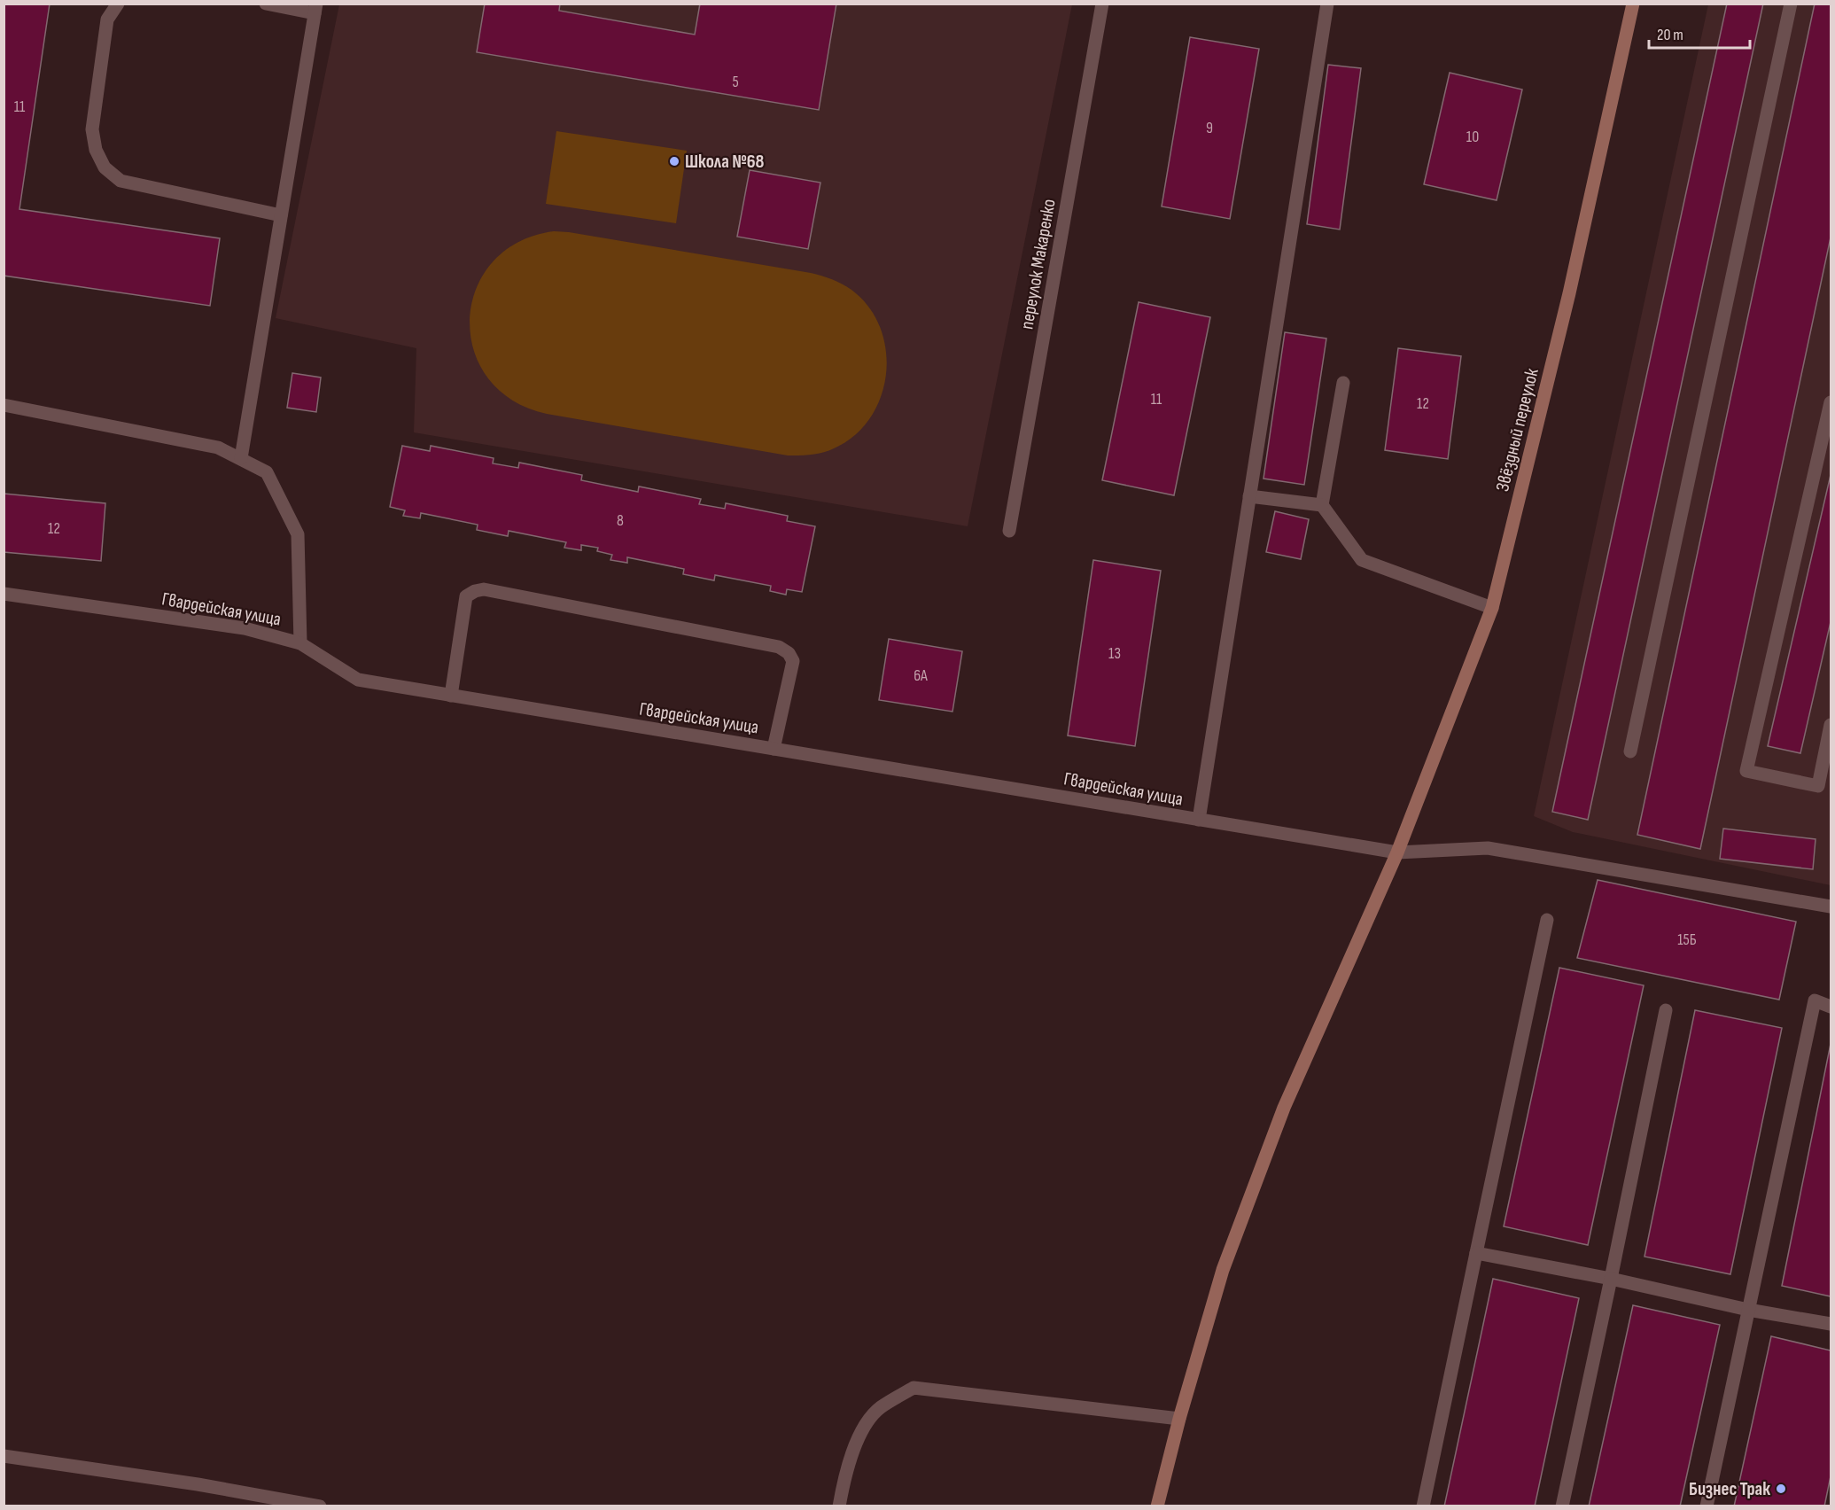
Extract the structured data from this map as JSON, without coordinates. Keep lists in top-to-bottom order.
{
  "streets": {
    "street": ["переулок Макаренко", "Звёздный переулок", "Гвардейская улица"]
  },
  "crossings": [
    ["Звёздный переулок", "Гвардейская улица"]
  ],
  "places": ["Школа №68", "Бизнес Трак"],
  "house_numbers": [
    "5",
    "11",
    "9",
    "10",
    "11",
    "12",
    "8",
    "12",
    "13",
    "6А",
    "15Б"
  ],
  "scale_bar": "20 m"
}
